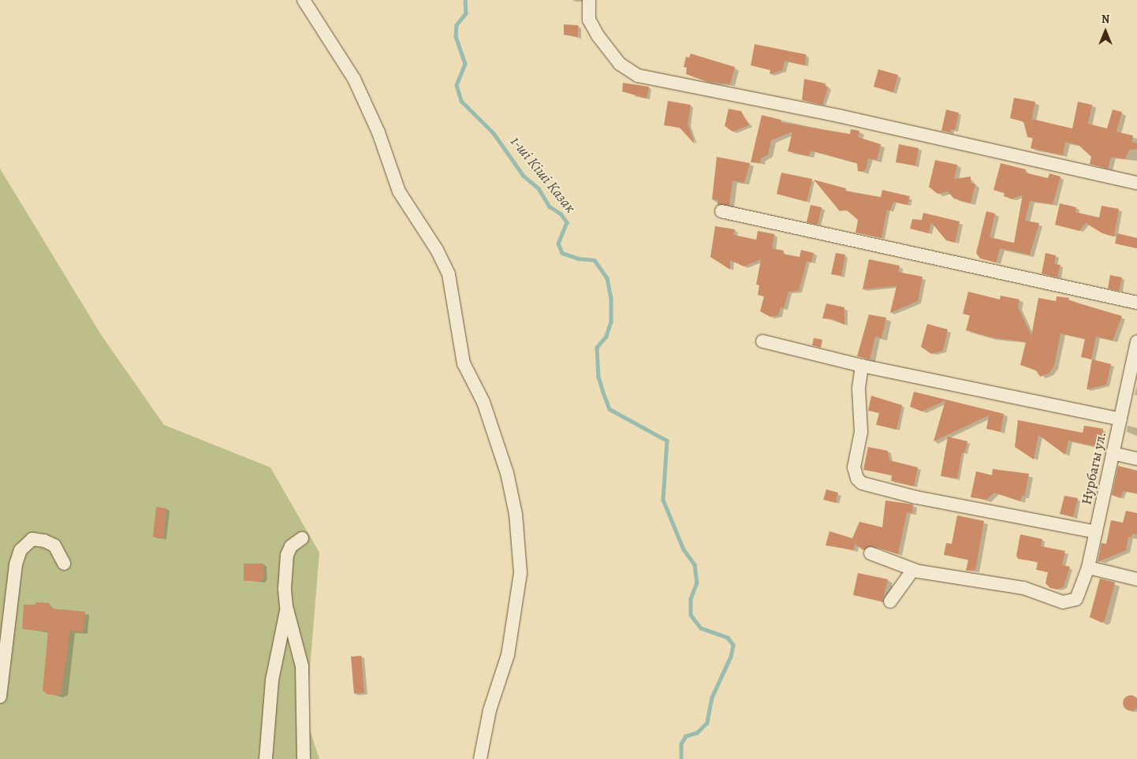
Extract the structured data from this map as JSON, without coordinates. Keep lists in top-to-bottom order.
{
  "streets": {
    "street": ["Нурбагы ул."]
  },
  "water": ["1-ші Кіші Казак"],
  "north": "top"
}
